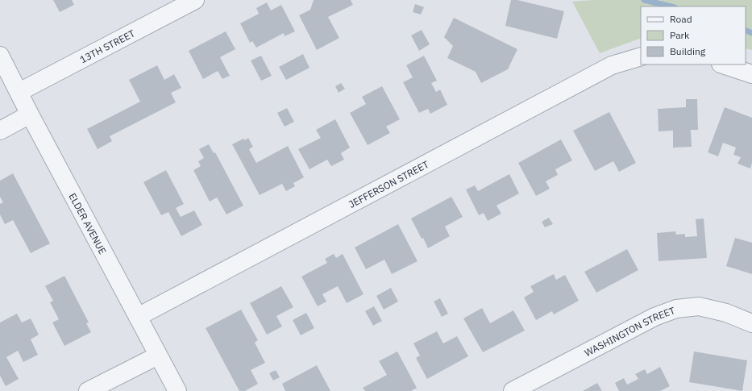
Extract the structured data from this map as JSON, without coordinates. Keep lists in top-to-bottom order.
{
  "streets": {
    "street": [
      "13TH STREET",
      "JEFFERSON STREET",
      "ELDER AVENUE",
      "WASHINGTON STREET"
    ]
  },
  "crossings": [
    ["13TH STREET", "ELDER AVENUE"],
    ["JEFFERSON STREET", "ELDER AVENUE"]
  ],
  "legend": ["Road", "Park", "Building"]
}
